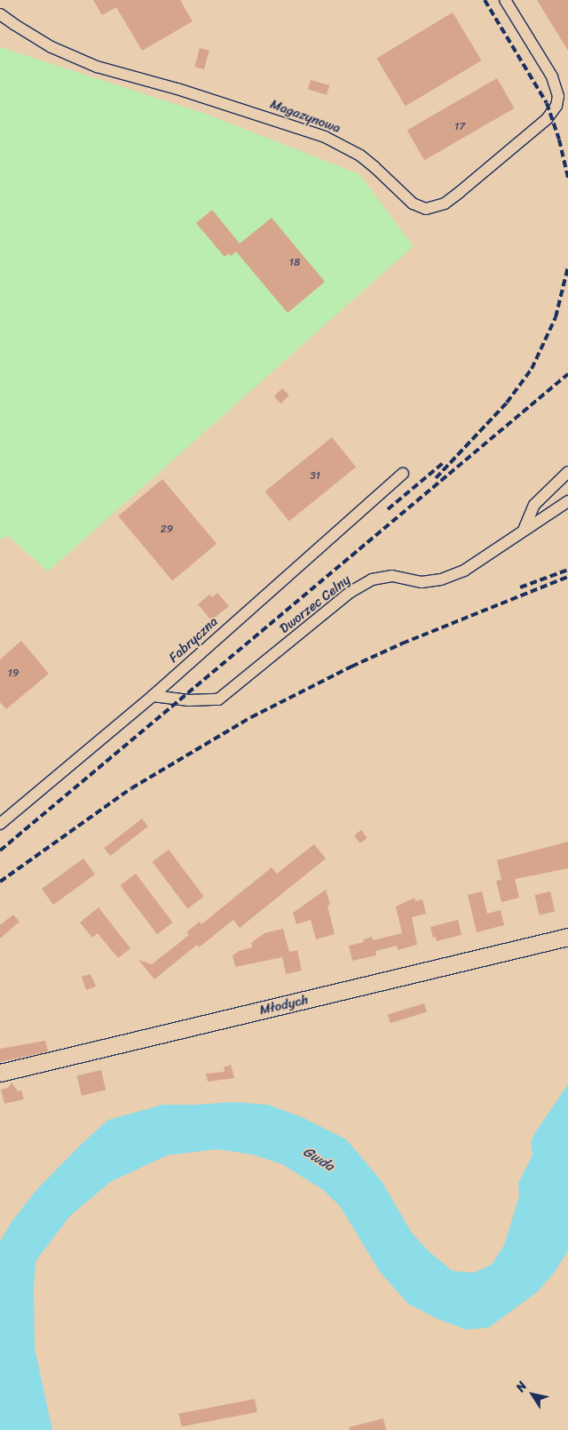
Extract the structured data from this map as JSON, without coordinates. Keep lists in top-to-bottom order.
{
  "streets": {
    "street": [
      "Magazynowa",
      "Dworzec Celny",
      "Fabryczna",
      "Młodych"
    ]
  },
  "crossings": [
    ["Dworzec Celny", "Fabryczna"]
  ],
  "water": ["Gwda"],
  "house_numbers": [
    "17",
    "18",
    "31",
    "29",
    "19"
  ],
  "north": "top left"
}
